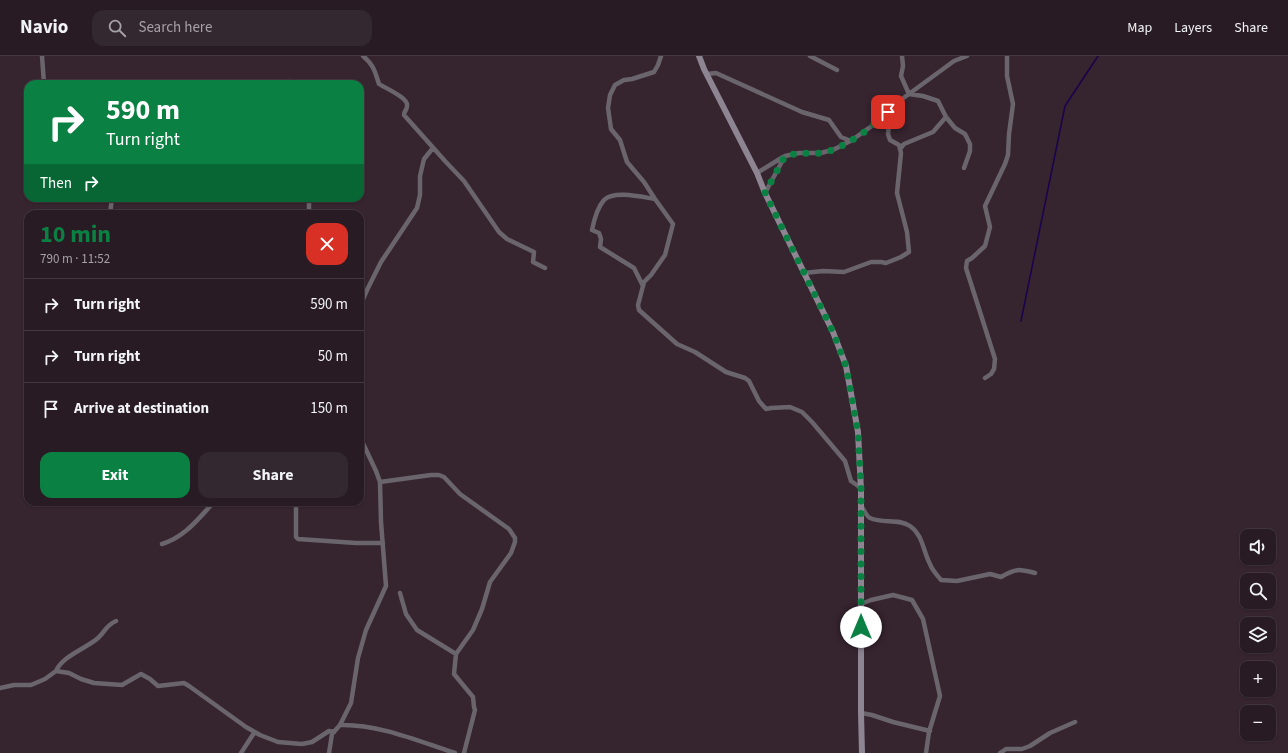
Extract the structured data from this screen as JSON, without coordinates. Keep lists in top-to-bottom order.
{
  "page": {
    "header": "Navio",
    "search": "Search here",
    "nav": ["Map", "Layers", "Share"],
    "turn": ["590 m", "Turn right"],
    "then": "Then",
    "heading": ["10 min", "790 m · 11:52"],
    "list": [
      {
        "name": "Turn right",
        "value": "590 m"
      },
      {
        "name": "Turn right",
        "value": "50 m"
      },
      {
        "name": "Arrive at destination",
        "value": "150 m"
      }
    ],
    "buttons": ["Exit", "Share"],
    "map_buttons": ["+", "−"]
  }
}
